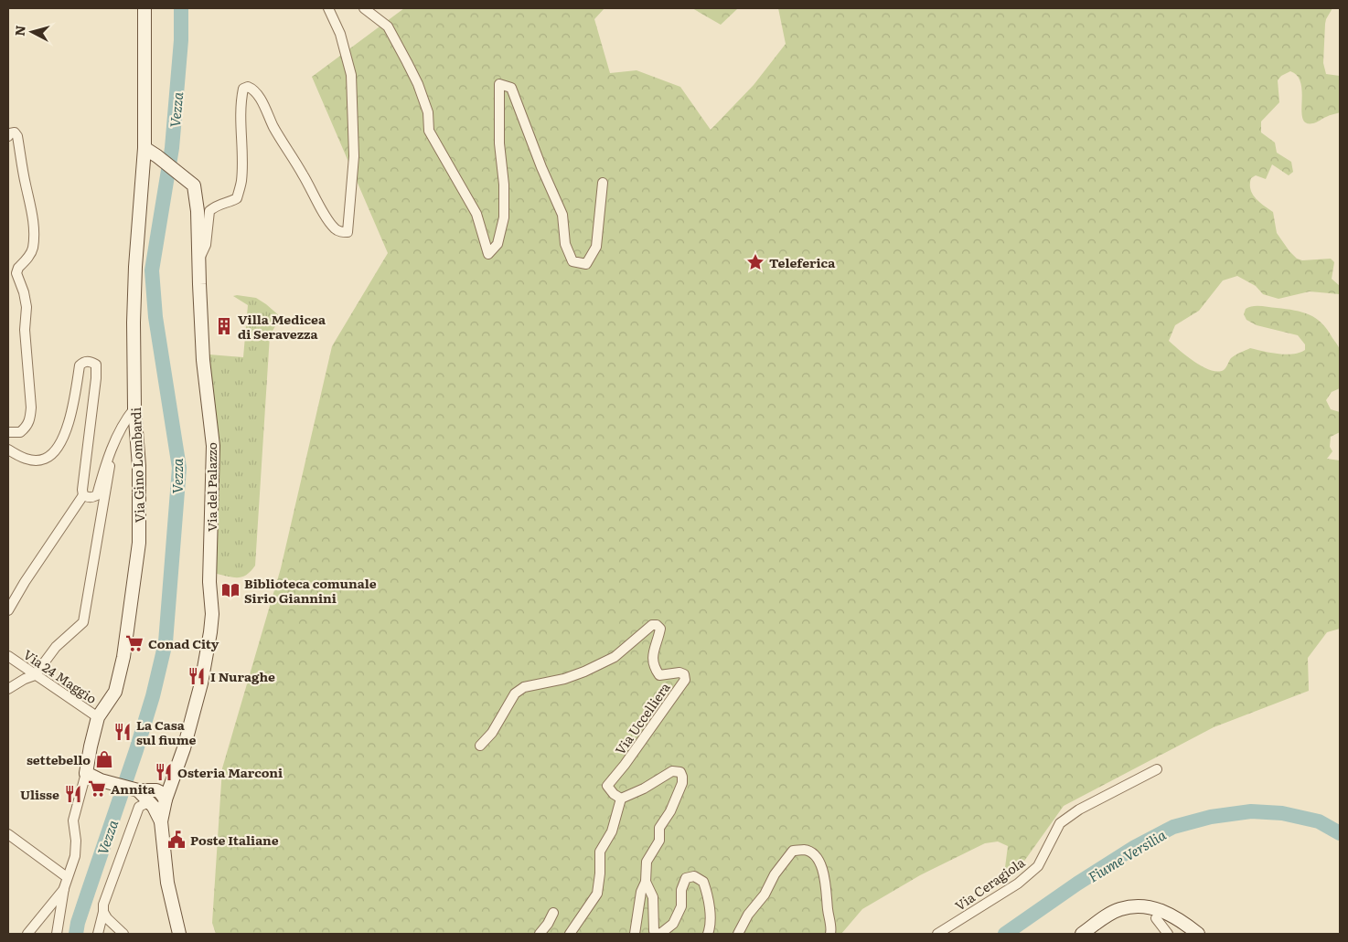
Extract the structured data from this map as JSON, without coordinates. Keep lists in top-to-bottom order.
{
  "streets": {
    "main road": ["Via Gino Lombardi", "Via del Palazzo"],
    "street": ["Via 24 Maggio", "Via Uccelliera", "Via Ceragiola"]
  },
  "crossings": [
    ["Via Gino Lombardi", "Via del Palazzo"],
    ["Via Gino Lombardi", "Via 24 Maggio"]
  ],
  "water": ["Vezza", "Fiume Versilia"],
  "places": {
    "place": ["Teleferica"],
    "building": ["Villa Medicea di Seravezza"],
    "library": ["Biblioteca comunale Sirio Giannini"],
    "supermarket": ["Conad City", "Annita"],
    "restaurant": [
      "I Nuraghe",
      "La Casa sul fiume",
      "Osteria Marconi",
      "Ulisse"
    ],
    "shop": ["settebello"],
    "public building": ["Poste Italiane"]
  },
  "north": "left"
}
